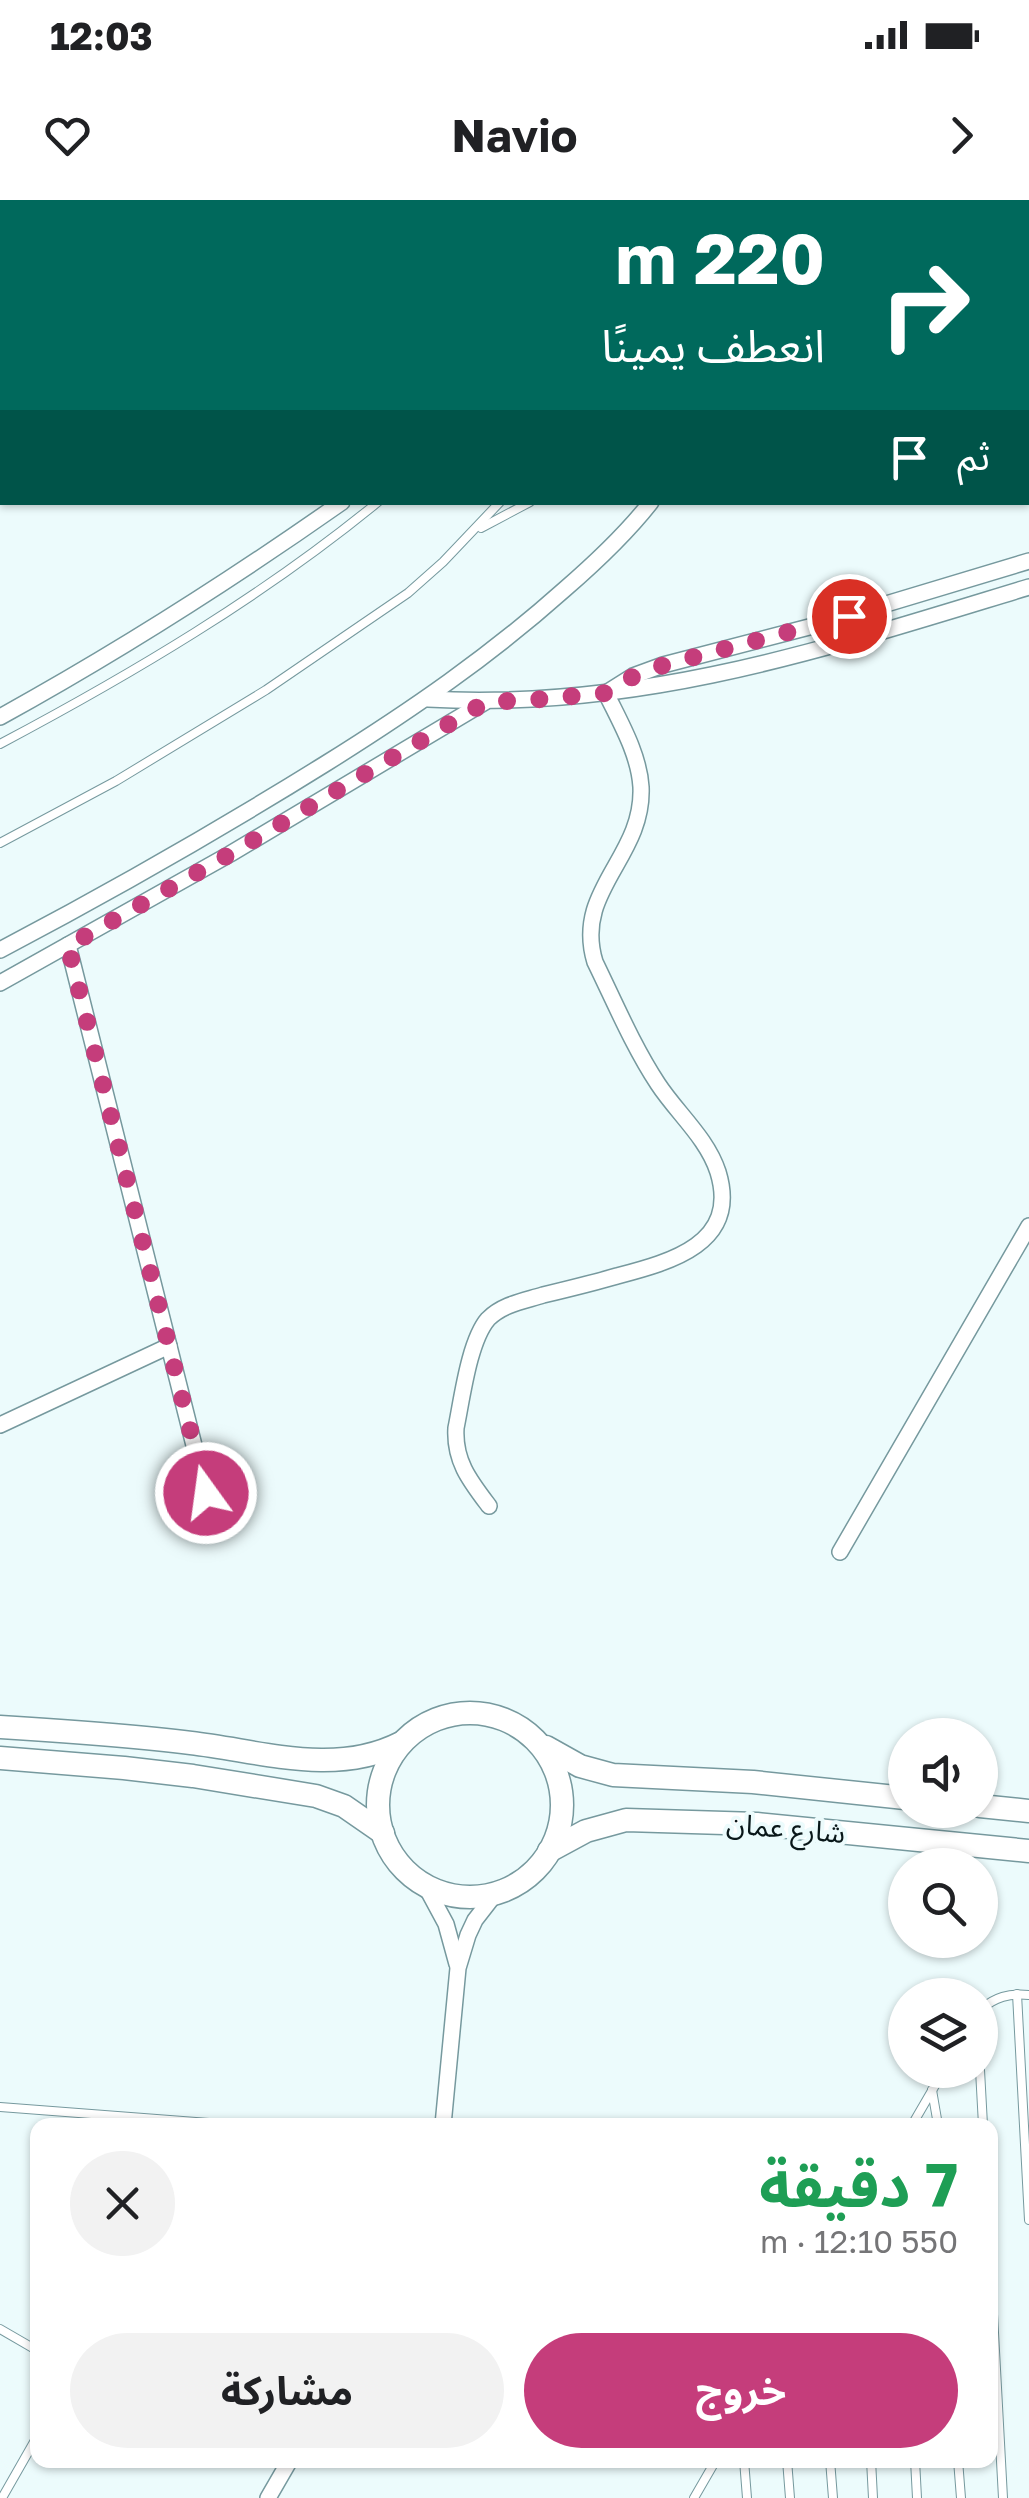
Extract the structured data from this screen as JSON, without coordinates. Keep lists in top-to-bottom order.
{
  "streets": {
    "main road": ["شارع عمان"]
  },
  "page": {
    "status": "12:03",
    "header": "Navio",
    "turn": ["220 m", "انعطف يمينًا"],
    "then": "ثم",
    "heading": ["7 دقيقة", "550 m · 12:10"],
    "buttons": ["خروج", "مشاركة"]
  }
}
